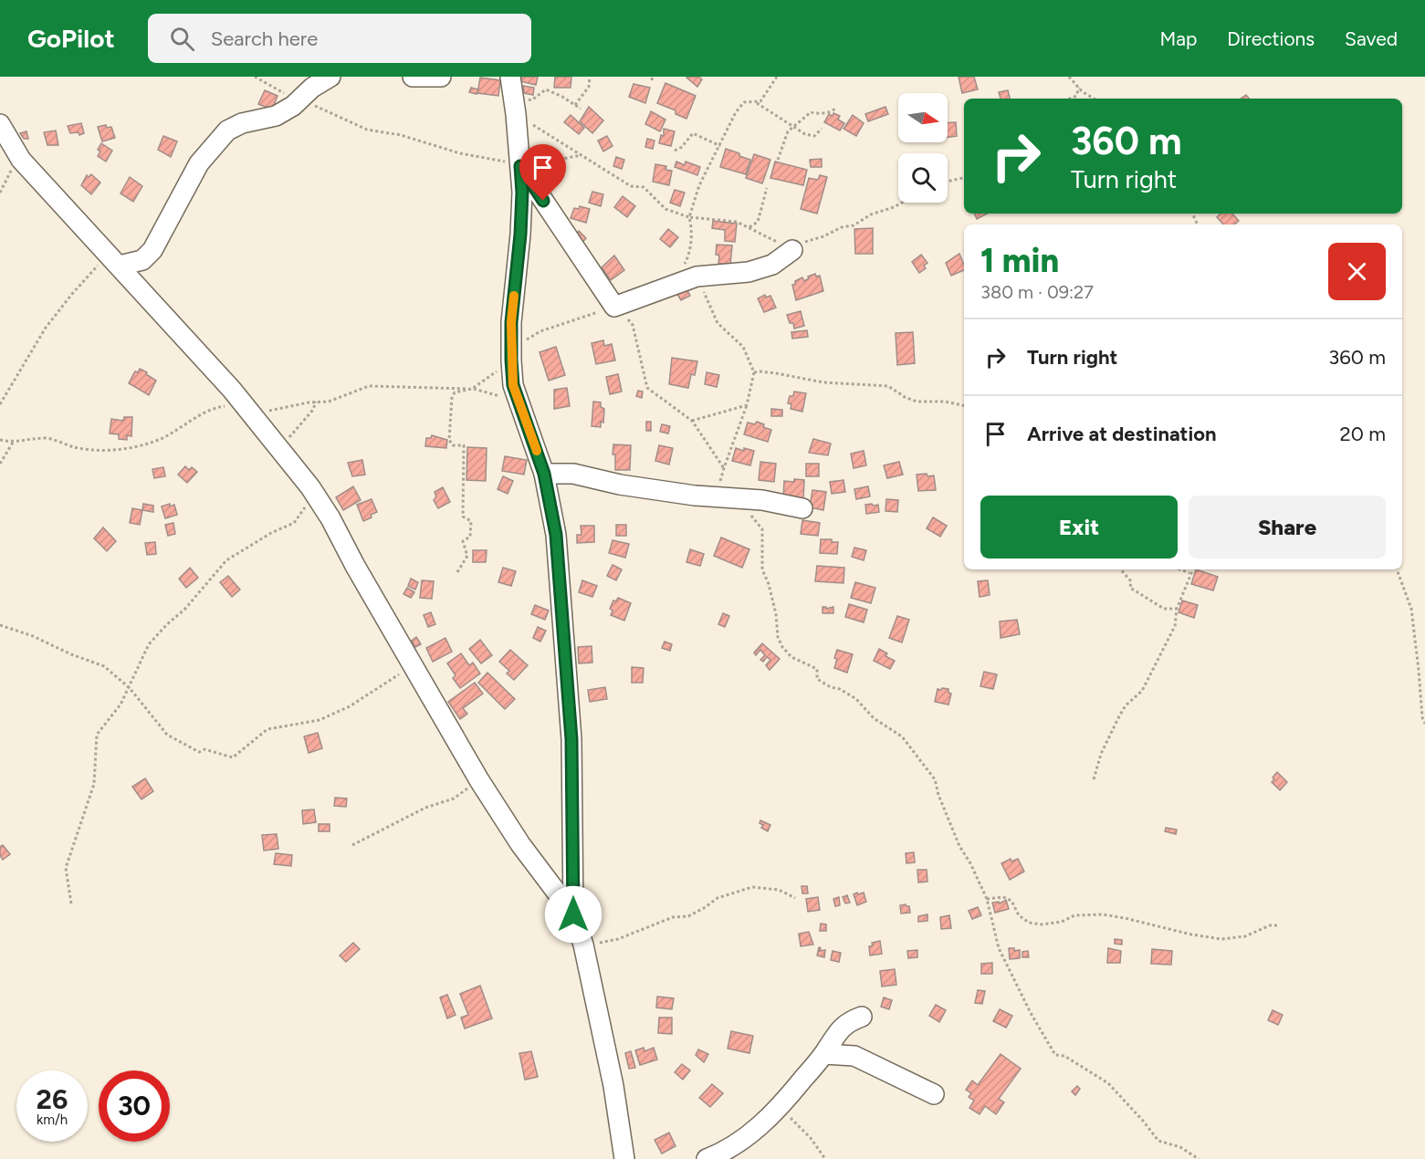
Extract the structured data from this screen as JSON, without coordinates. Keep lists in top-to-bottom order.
{
  "north": "right",
  "page": {
    "header": "GoPilot",
    "search": "Search here",
    "nav": ["Map", "Directions", "Saved"],
    "turn": ["360 m", "Turn right"],
    "heading": ["1 min", "380 m · 09:27"],
    "list": [
      {
        "name": "Turn right",
        "value": "360 m"
      },
      {
        "name": "Arrive at destination",
        "value": "20 m"
      }
    ],
    "buttons": ["Exit", "Share"],
    "speed": "26 km/h",
    "limit": "30"
  }
}
